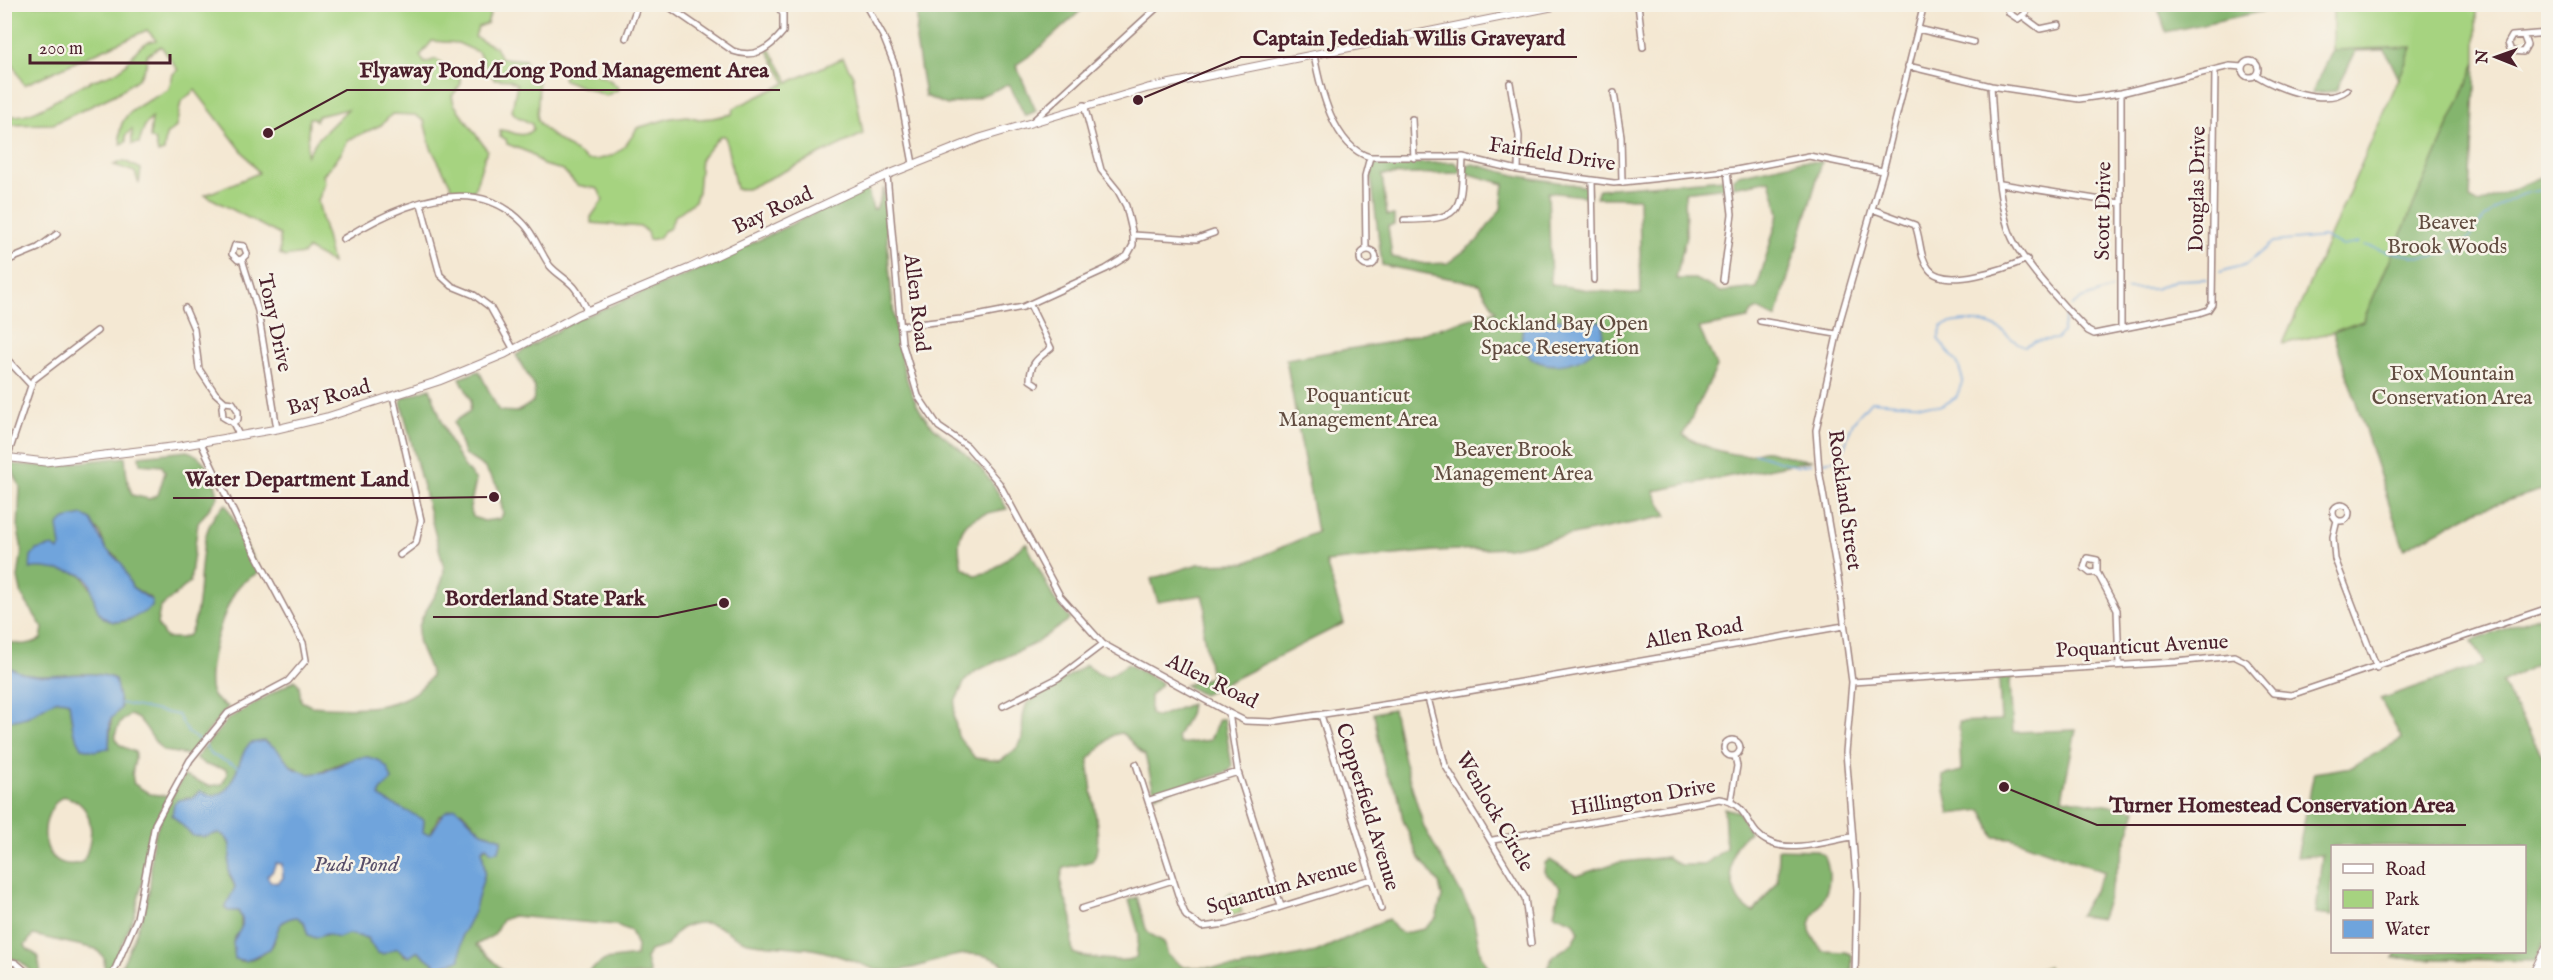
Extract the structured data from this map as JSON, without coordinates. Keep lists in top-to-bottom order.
{
  "streets": {
    "main road": ["Bay Road"],
    "street": [
      "Fairfield Drive",
      "Douglas Drive",
      "Scott Drive",
      "Allen Road",
      "Tony Drive",
      "Rockland Street",
      "Poquanticut Avenue",
      "Hillington Drive",
      "Copperfield Avenue",
      "Wenlock Circle",
      "Squantum Avenue"
    ]
  },
  "crossings": [
    ["Fairfield Drive", "Rockland Street"],
    ["Douglas Drive", "Scott Drive"],
    ["Bay Road", "Allen Road"],
    ["Bay Road", "Tony Drive"],
    ["Allen Road", "Rockland Street"],
    ["Allen Road", "Copperfield Avenue"],
    ["Allen Road", "Wenlock Circle"],
    ["Rockland Street", "Poquanticut Avenue"],
    ["Rockland Street", "Hillington Drive"],
    ["Hillington Drive", "Wenlock Circle"],
    ["Copperfield Avenue", "Squantum Avenue"]
  ],
  "water": ["Puds Pond"],
  "parks": [
    "Beaver Brook Woods",
    "Rockland Bay Open Space Reservation",
    "Fox Mountain Conservation Area",
    "Poquanticut Management Area",
    "Beaver Brook Management Area"
  ],
  "places": [
    "Captain Jedediah Willis Graveyard",
    "Flyaway Pond/Long Pond Management Area",
    "Water Department Land",
    "Borderland State Park",
    "Turner Homestead Conservation Area"
  ],
  "legend": ["Road", "Park", "Water"],
  "scale_bar": "200 m",
  "north": "left"
}
